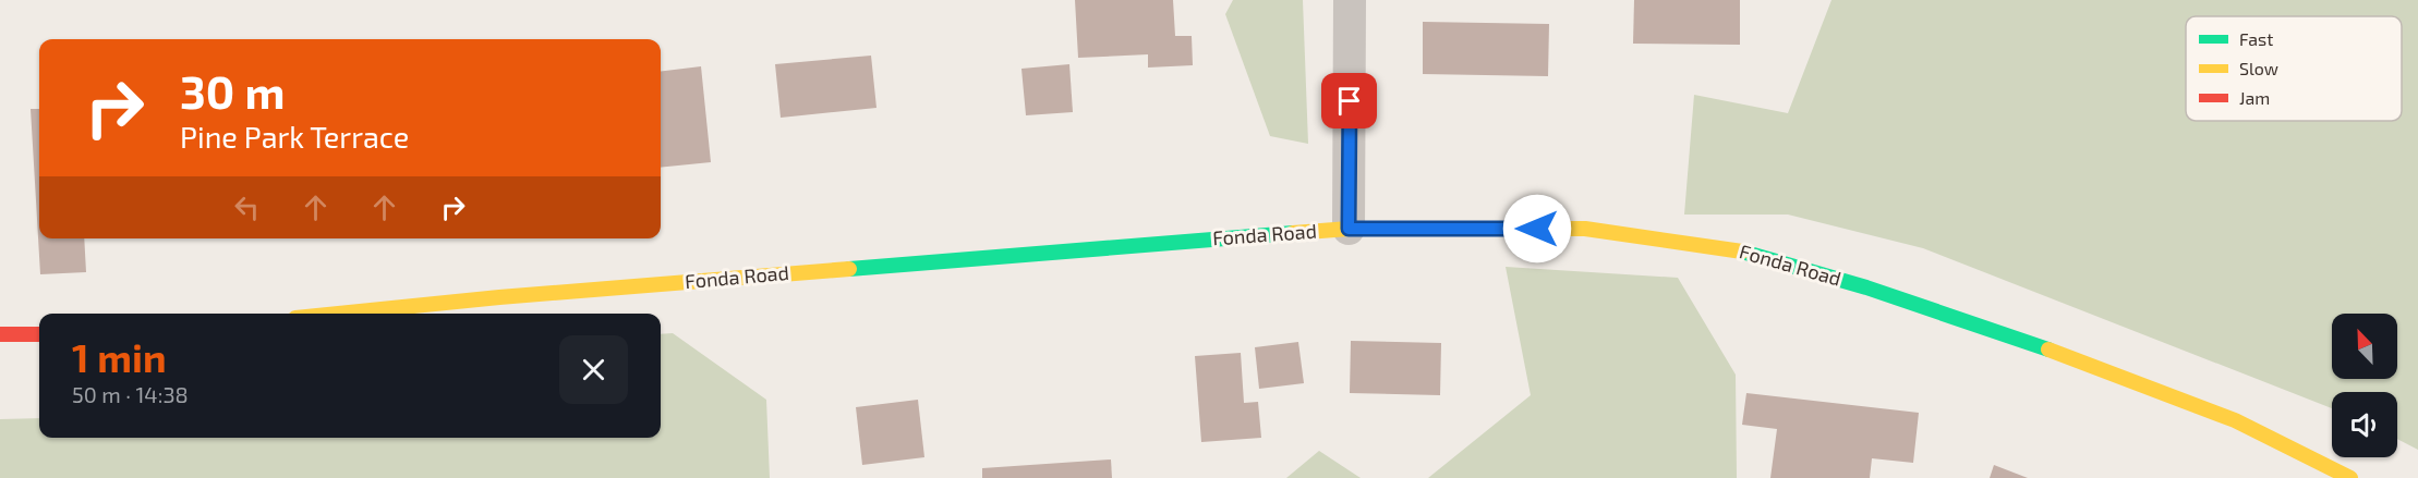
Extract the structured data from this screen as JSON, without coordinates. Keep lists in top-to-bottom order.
{
  "streets": {
    "street": ["Fonda Road"]
  },
  "legend": ["Fast", "Slow", "Jam"],
  "north": "top left",
  "page": {
    "turn": ["30 m", "Pine Park Terrace"],
    "heading": ["1 min", "50 m · 14:38"]
  }
}
